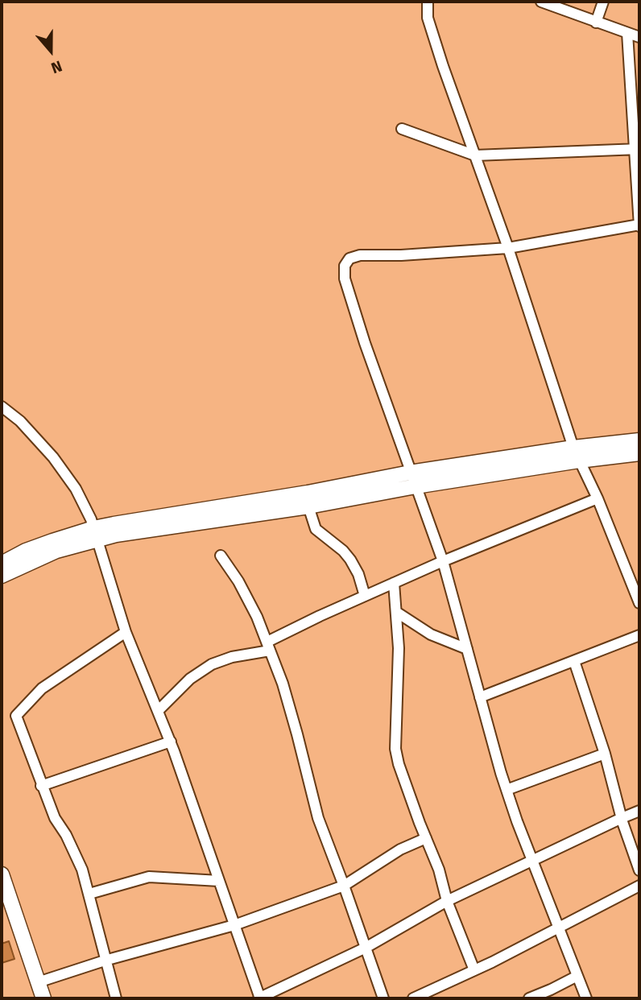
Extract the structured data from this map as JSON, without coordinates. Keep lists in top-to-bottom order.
{
  "north": "bottom"
}
